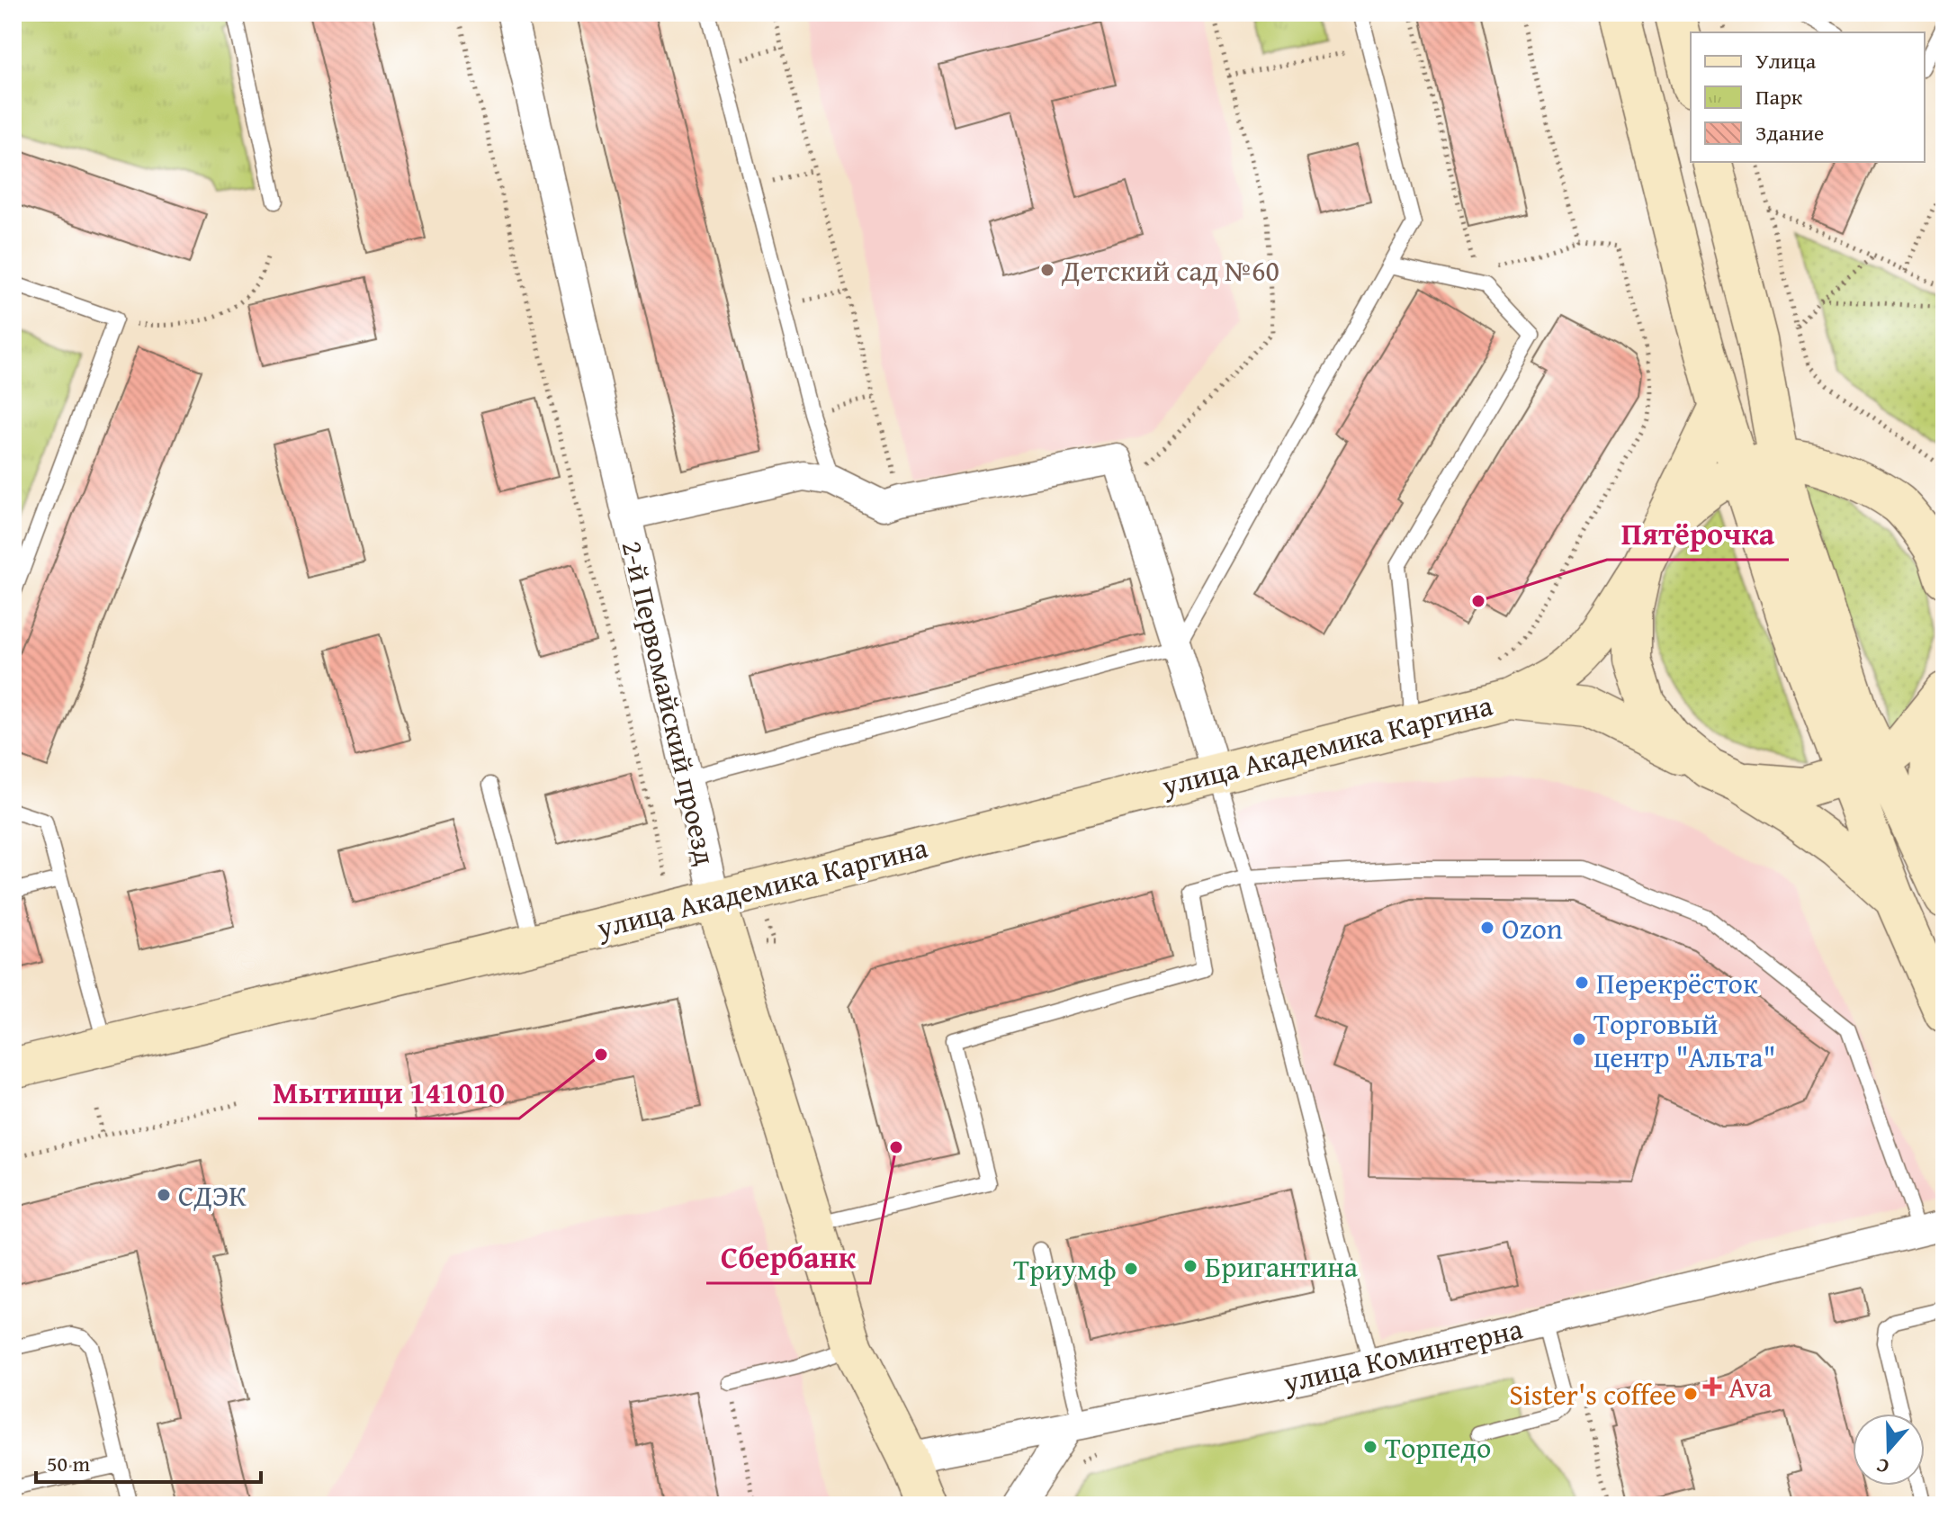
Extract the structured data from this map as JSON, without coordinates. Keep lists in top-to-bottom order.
{
  "streets": {
    "street": ["2-й Первомайский проезд", "улица Академика Каргина", "улица Коминтерна"]
  },
  "crossings": [
    ["2-й Первомайский проезд", "улица Академика Каргина"],
    ["2-й Первомайский проезд", "улица Коминтерна"]
  ],
  "places": {
    "other": [
      "Детский сад №60",
      "Пятёрочка",
      "Ozon",
      "Перекрёсток",
      "Торговый центр \"Альта\"",
      "Мытищи 141010",
      "Сбербанк",
      "СДЭК",
      "Бригантина",
      "Триумф",
      "Sister's coffee",
      "Торпедо"
    ],
    "health": ["Ava"]
  },
  "legend": ["Улица", "Парк", "Здание"],
  "scale_bar": "50 m",
  "north": "bottom"
}
